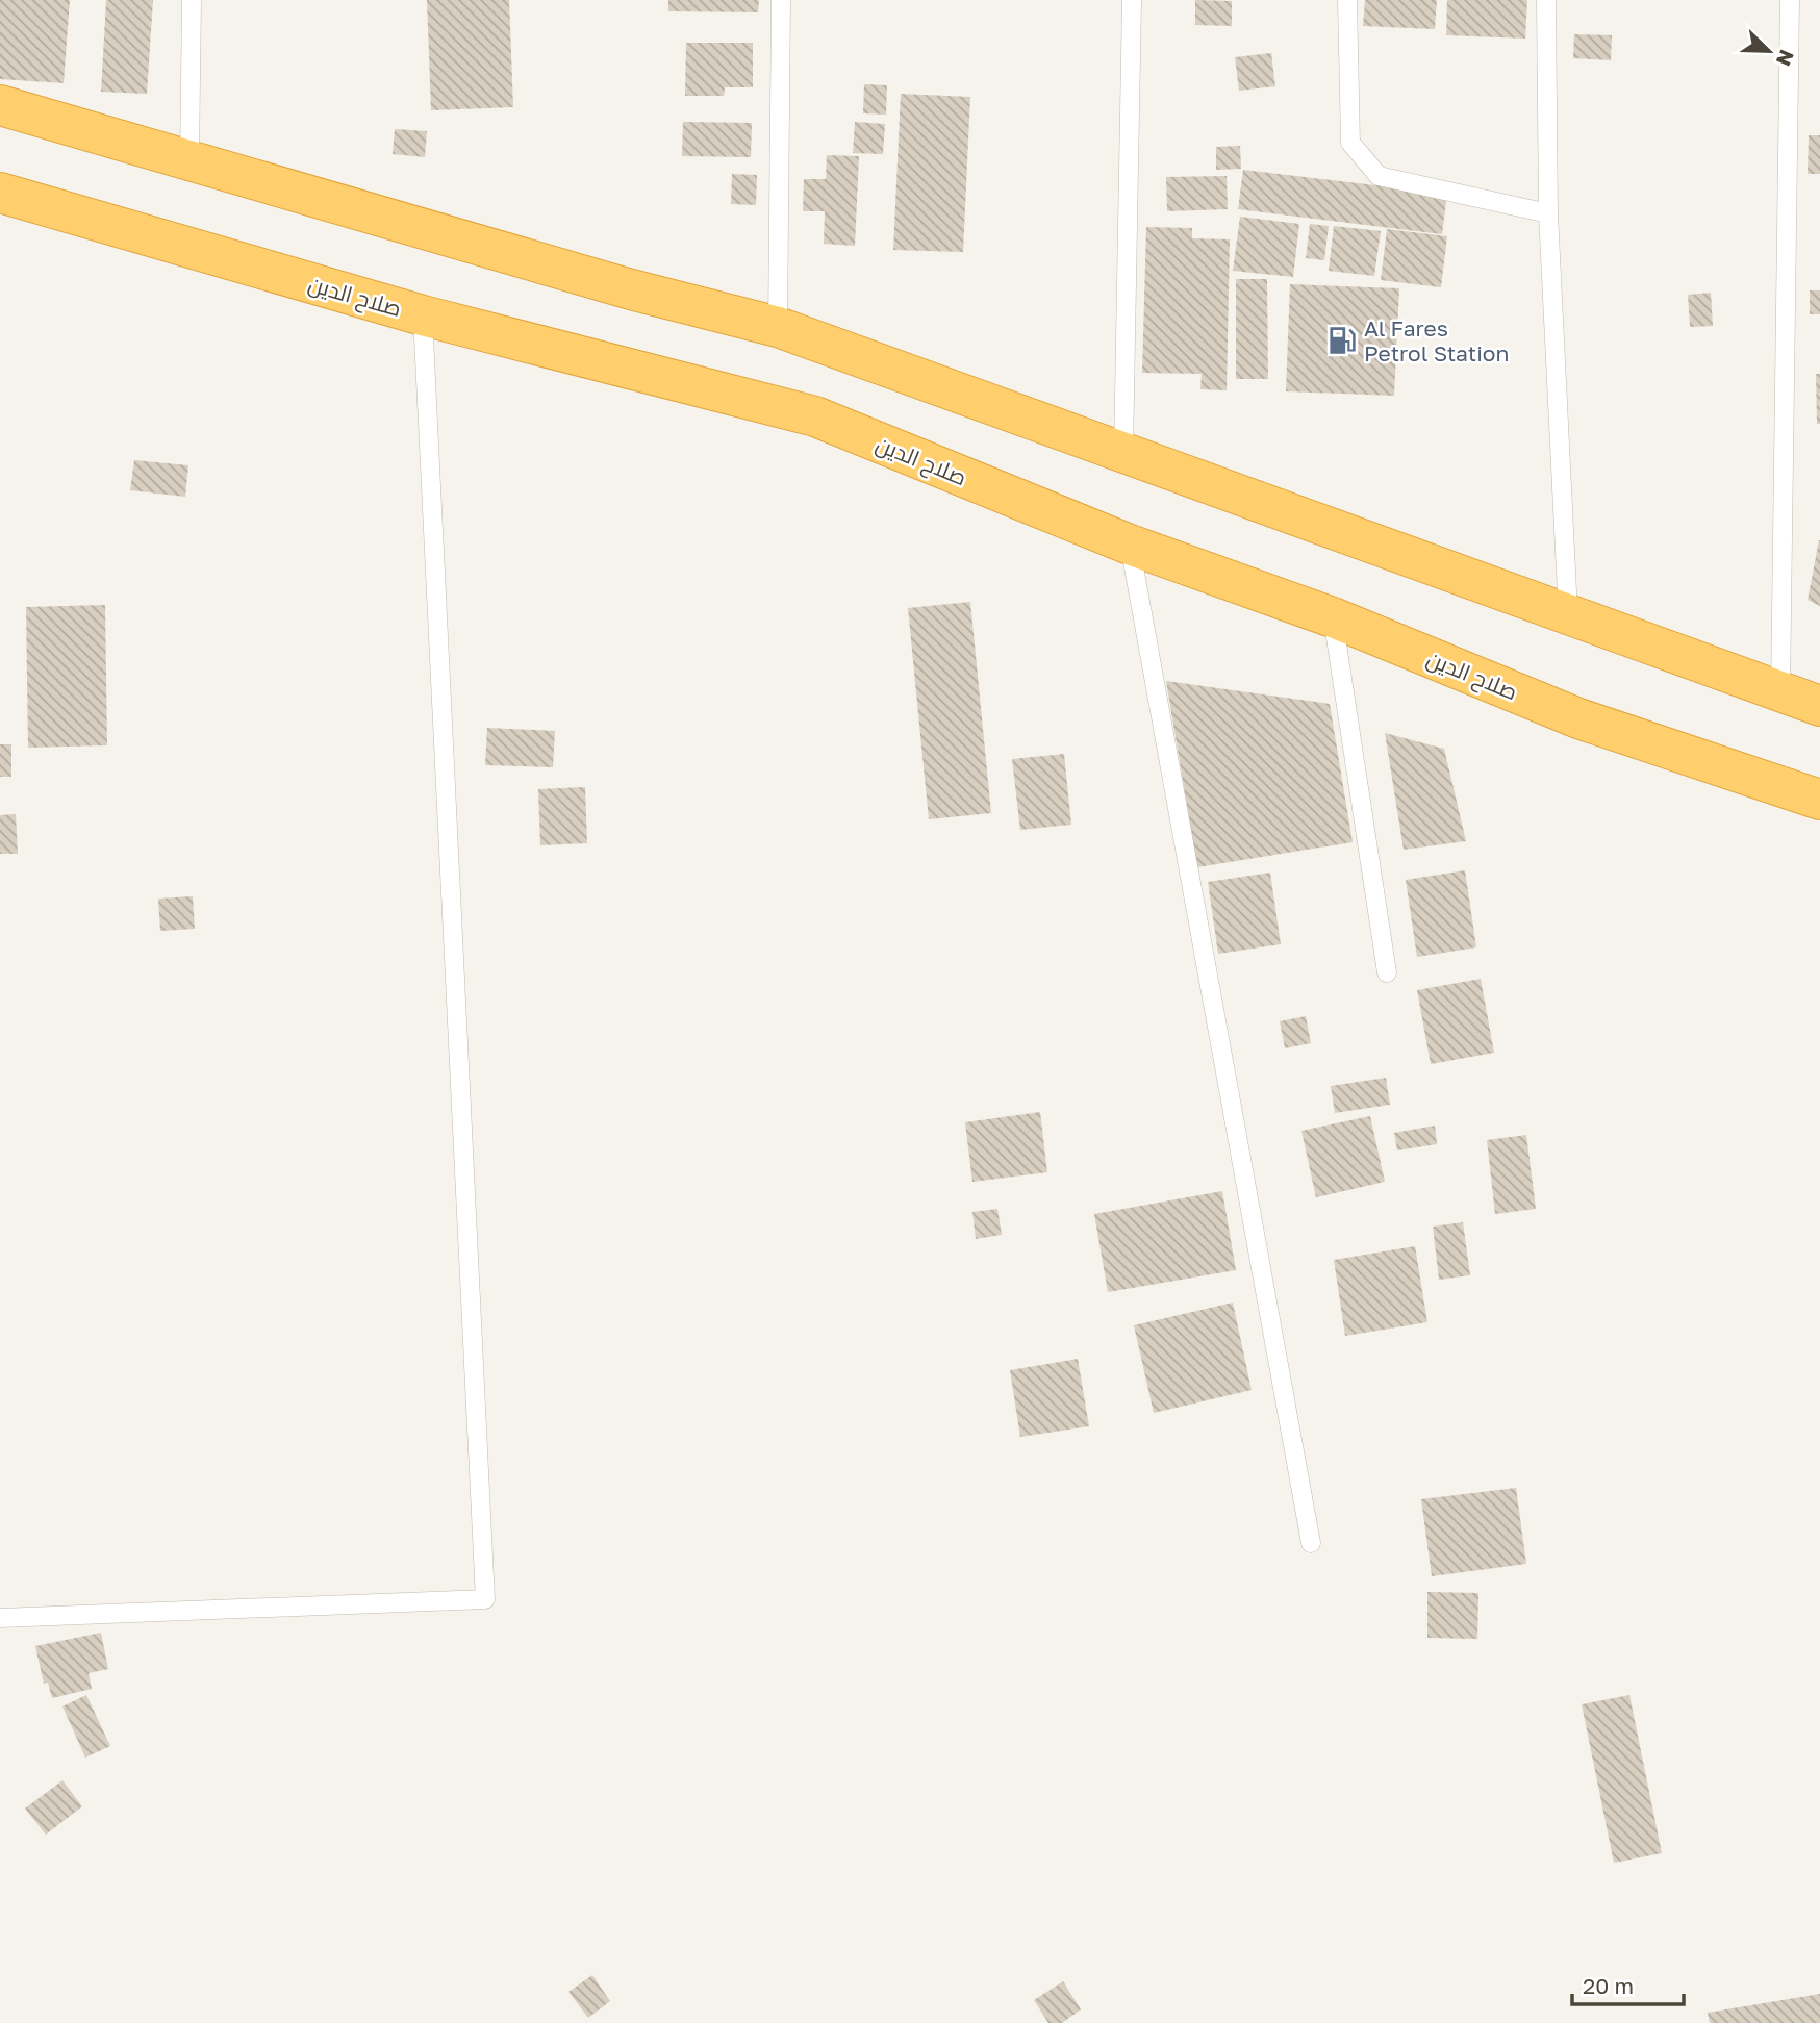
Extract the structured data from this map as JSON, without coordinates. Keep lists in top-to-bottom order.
{
  "streets": {
    "highway": ["صلاح الدين"]
  },
  "places": {
    "fuel station": ["Al Fares Petrol Station"]
  },
  "scale_bar": "20 m",
  "north": "bottom right"
}
